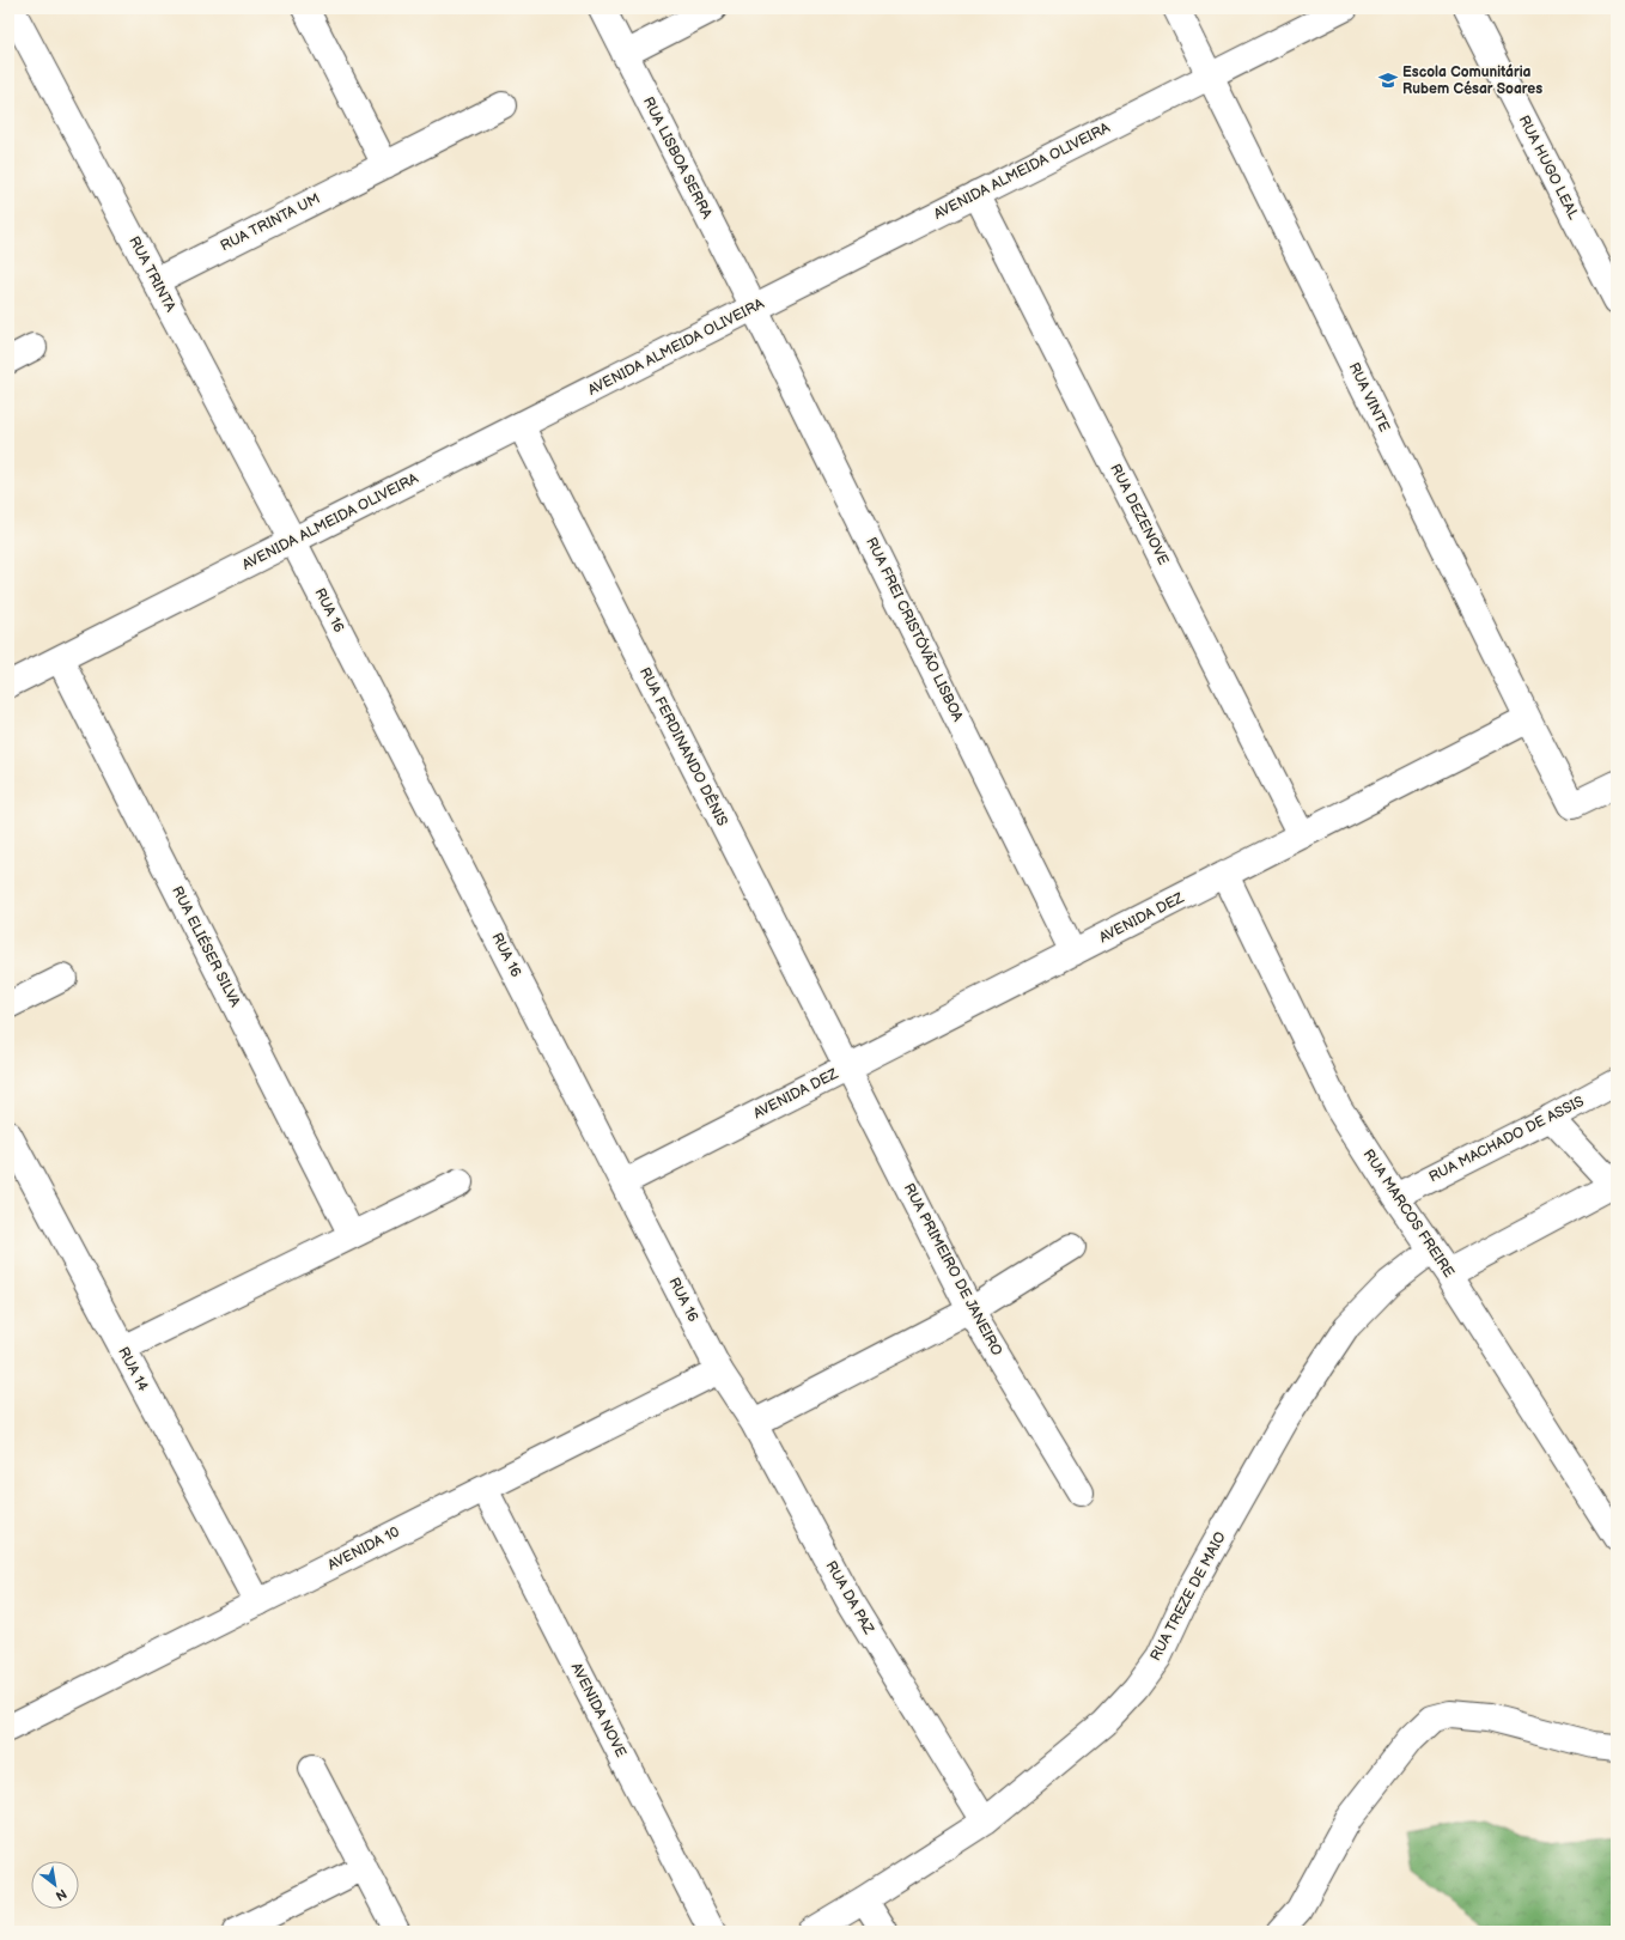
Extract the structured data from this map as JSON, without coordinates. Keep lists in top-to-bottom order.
{
  "streets": {
    "street": [
      "RUA LISBOA SERRA",
      "RUA HUGO LEAL",
      "AVENIDA ALMEIDA OLIVEIRA",
      "RUA TRINTA UM",
      "RUA TRINTA",
      "RUA VINTE",
      "RUA DEZENOVE",
      "RUA 16",
      "RUA FREI CRISTÓVÃO LISBOA",
      "RUA FERDINANDO DÊNIS",
      "AVENIDA DEZ",
      "RUA ELIÉSER SILVA",
      "RUA MACHADO DE ASSIS",
      "RUA MARCOS FREIRE",
      "RUA PRIMEIRO DE JANEIRO",
      "RUA 14",
      "AVENIDA 10",
      "RUA TREZE DE MAIO",
      "RUA DA PAZ",
      "AVENIDA NOVE"
    ]
  },
  "crossings": [
    ["RUA LISBOA SERRA", "AVENIDA ALMEIDA OLIVEIRA"],
    ["RUA LISBOA SERRA", "RUA FREI CRISTÓVÃO LISBOA"],
    ["AVENIDA ALMEIDA OLIVEIRA", "RUA TRINTA"],
    ["AVENIDA ALMEIDA OLIVEIRA", "RUA VINTE"],
    ["AVENIDA ALMEIDA OLIVEIRA", "RUA DEZENOVE"],
    ["AVENIDA ALMEIDA OLIVEIRA", "RUA 16"],
    ["AVENIDA ALMEIDA OLIVEIRA", "RUA FREI CRISTÓVÃO LISBOA"],
    ["AVENIDA ALMEIDA OLIVEIRA", "RUA FERDINANDO DÊNIS"],
    ["AVENIDA ALMEIDA OLIVEIRA", "RUA ELIÉSER SILVA"],
    ["RUA TRINTA UM", "RUA TRINTA"],
    ["RUA TRINTA", "RUA 16"],
    ["RUA VINTE", "AVENIDA DEZ"],
    ["RUA DEZENOVE", "AVENIDA DEZ"],
    ["RUA 16", "AVENIDA DEZ"],
    ["RUA 16", "AVENIDA 10"],
    ["RUA 16", "RUA DA PAZ"],
    ["RUA FREI CRISTÓVÃO LISBOA", "AVENIDA DEZ"],
    ["RUA FERDINANDO DÊNIS", "AVENIDA DEZ"],
    ["RUA FERDINANDO DÊNIS", "RUA PRIMEIRO DE JANEIRO"],
    ["AVENIDA DEZ", "RUA MARCOS FREIRE"],
    ["AVENIDA DEZ", "RUA PRIMEIRO DE JANEIRO"],
    ["RUA MACHADO DE ASSIS", "RUA MARCOS FREIRE"],
    ["RUA MARCOS FREIRE", "RUA TREZE DE MAIO"],
    ["RUA 14", "AVENIDA 10"],
    ["AVENIDA 10", "RUA DA PAZ"],
    ["AVENIDA 10", "AVENIDA NOVE"],
    ["RUA TREZE DE MAIO", "RUA DA PAZ"]
  ],
  "places": {
    "school or university": ["Escola Comunitária Rubem César Soares"]
  },
  "north": "bottom right"
}
